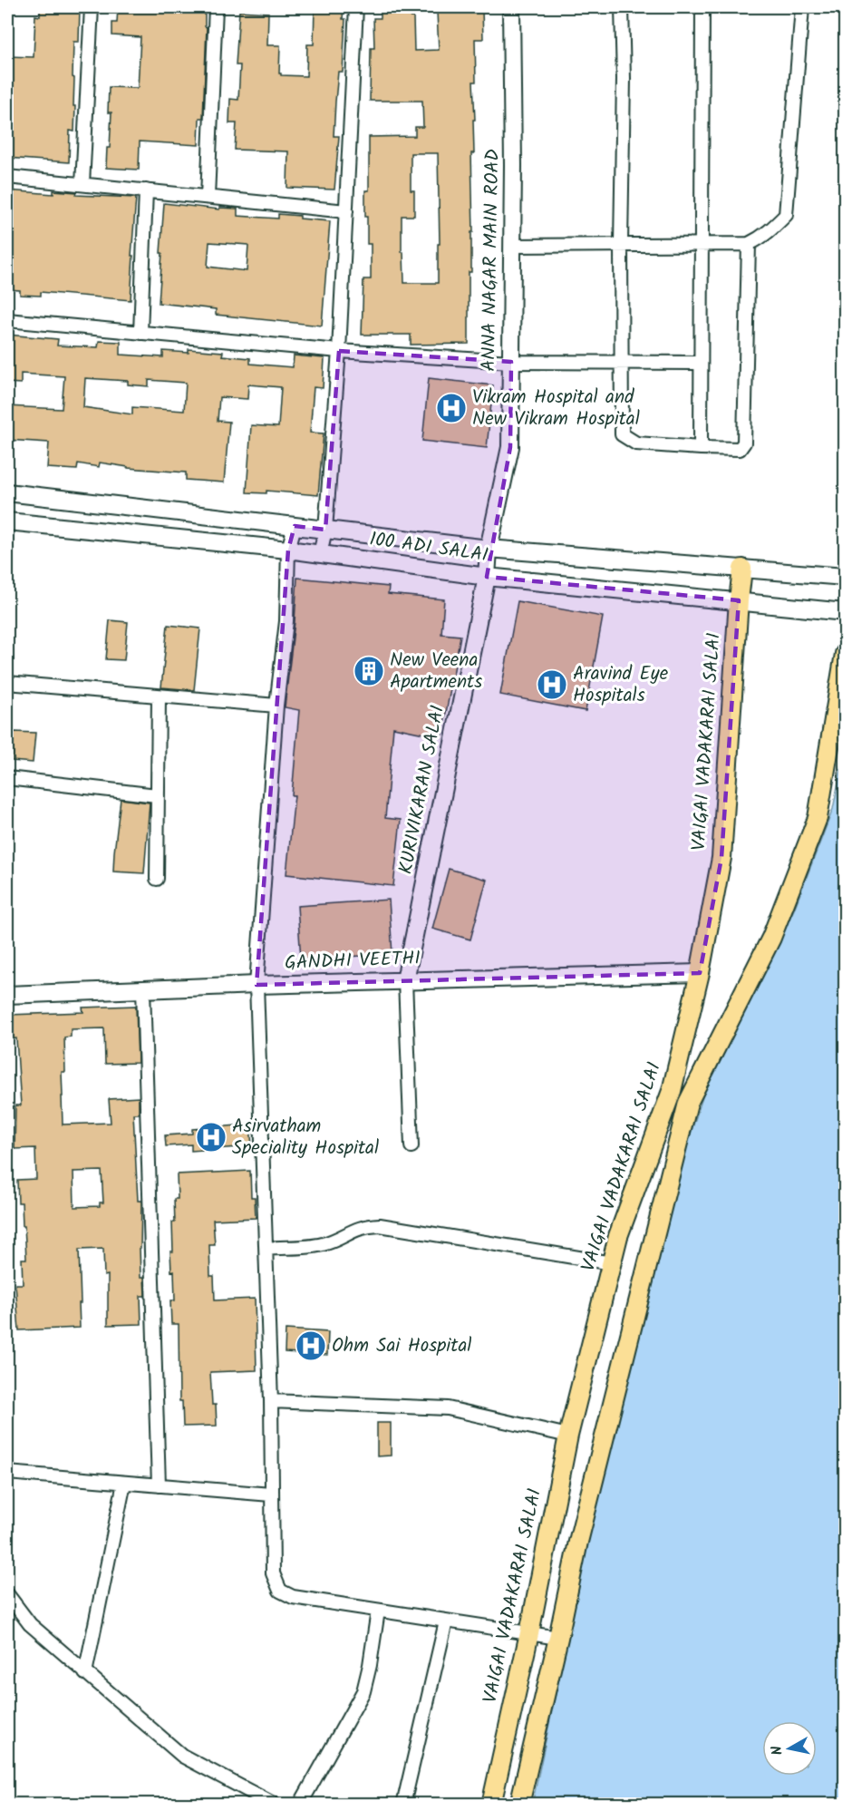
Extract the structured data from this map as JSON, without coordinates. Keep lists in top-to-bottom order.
{
  "streets": {
    "main road": [
      "ANNA NAGAR MAIN ROAD",
      "100 ADI SALAI",
      "VAIGAI VADAKARAI SALAI",
      "KURIVIKARAN SALAI",
      "GANDHI VEETHI"
    ]
  },
  "crossings": [
    ["ANNA NAGAR MAIN ROAD", "100 ADI SALAI"],
    ["ANNA NAGAR MAIN ROAD", "KURIVIKARAN SALAI"],
    ["100 ADI SALAI", "VAIGAI VADAKARAI SALAI"],
    ["100 ADI SALAI", "KURIVIKARAN SALAI"],
    ["VAIGAI VADAKARAI SALAI", "GANDHI VEETHI"],
    ["KURIVIKARAN SALAI", "GANDHI VEETHI"]
  ],
  "places": {
    "hospital": [
      "Vikram Hospital and New Vikram Hospital",
      "Aravind Eye Hospitals",
      "Asirvatham Speciality Hospital",
      "Ohm Sai Hospital"
    ],
    "building": ["New Veena Apartments"]
  },
  "north": "left"
}
